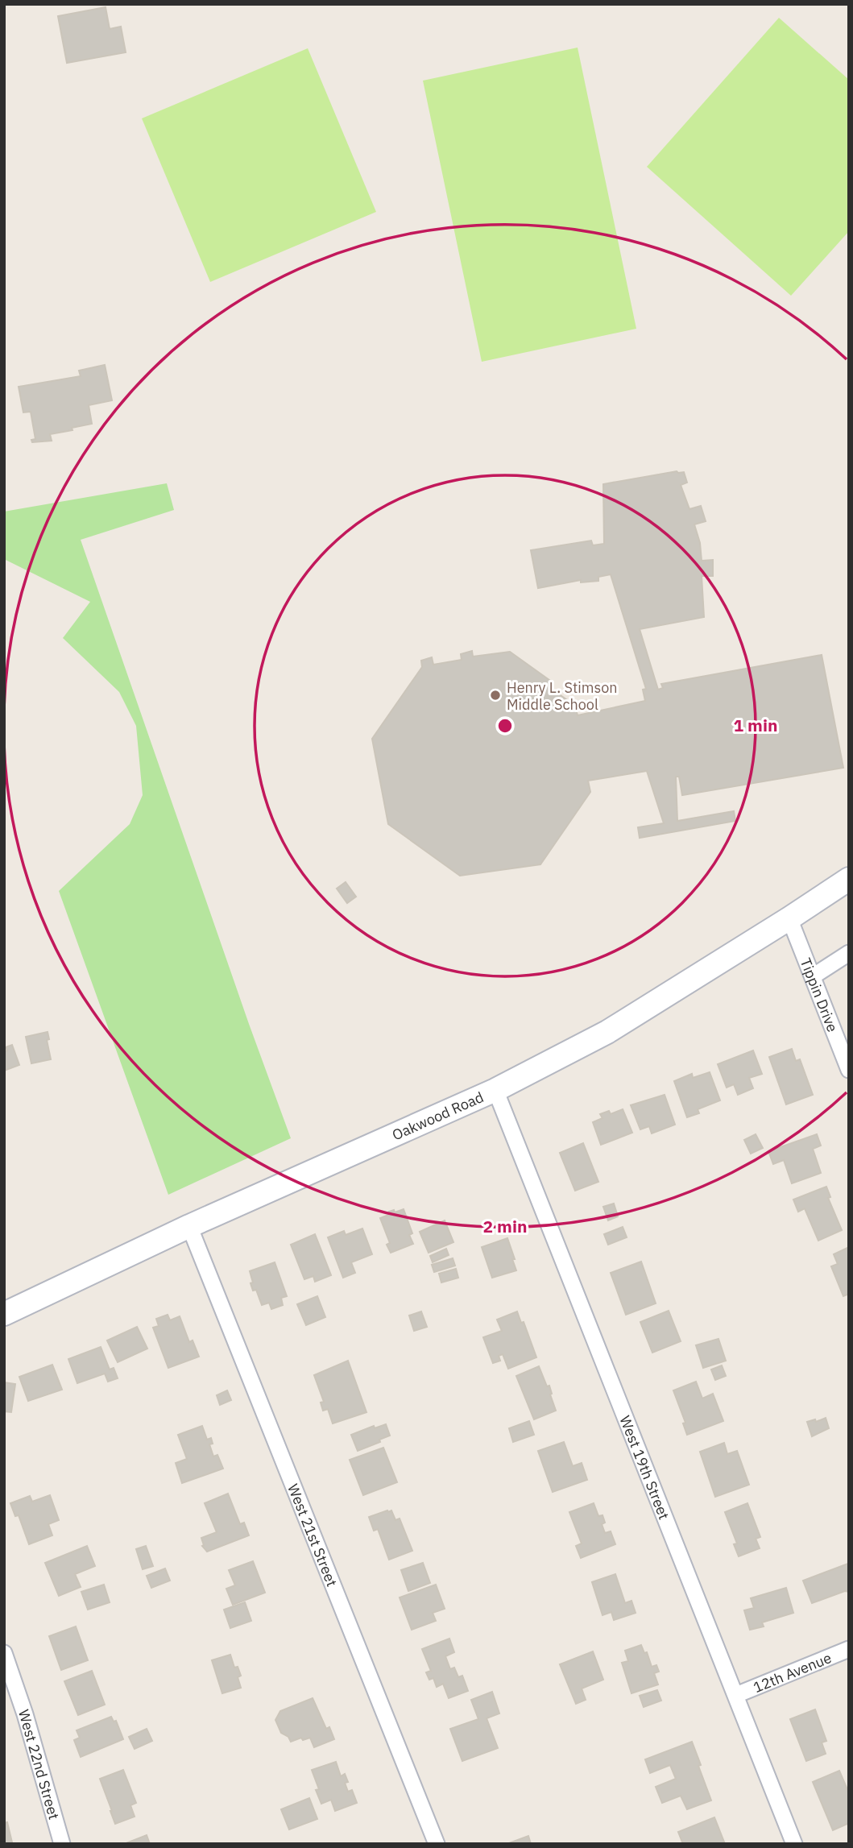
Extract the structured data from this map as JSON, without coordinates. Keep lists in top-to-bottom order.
{
  "streets": {
    "main road": ["Oakwood Road"],
    "street": [
      "Tippin Drive",
      "West 19th Street",
      "West 21st Street",
      "12th Avenue",
      "West 22nd Street"
    ]
  },
  "crossings": [
    ["Tippin Drive", "Oakwood Road"],
    ["Oakwood Road", "West 19th Street"],
    ["Oakwood Road", "West 21st Street"],
    ["West 19th Street", "12th Avenue"]
  ],
  "places": ["Henry L. Stimson Middle School"],
  "rings": ["1 min", "2 min"]
}
